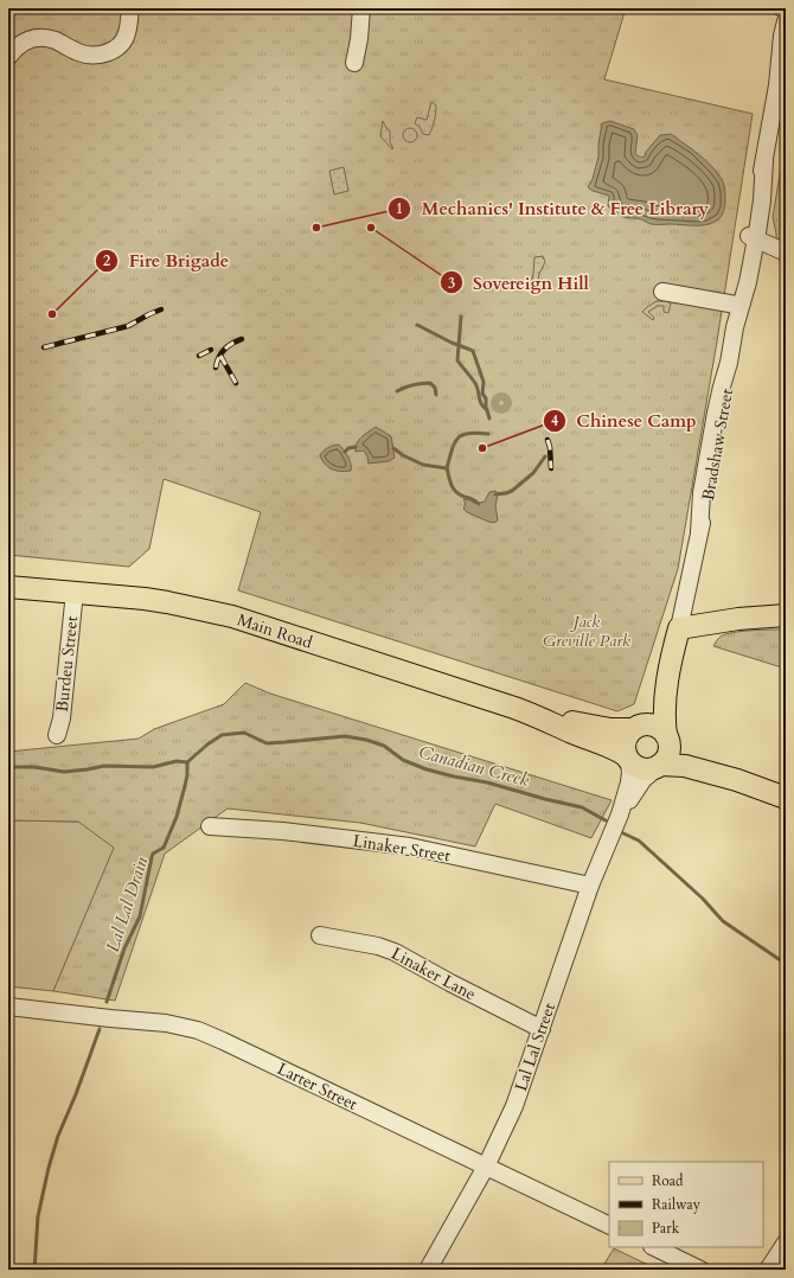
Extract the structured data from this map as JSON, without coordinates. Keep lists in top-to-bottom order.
{
  "streets": {
    "main road": ["Bradshaw Street", "Main Road"],
    "street": [
      "Burdeu Street",
      "Linaker Street",
      "Linaker Lane",
      "Lal Lal Street",
      "Larter Street"
    ]
  },
  "crossings": [
    ["Bradshaw Street", "Main Road"],
    ["Bradshaw Street", "Lal Lal Street"],
    ["Main Road", "Burdeu Street"],
    ["Main Road", "Lal Lal Street"],
    ["Linaker Street", "Lal Lal Street"],
    ["Linaker Lane", "Lal Lal Street"],
    ["Lal Lal Street", "Larter Street"]
  ],
  "water": ["Canadian Creek", "Lal Lal Drain"],
  "parks": ["Jack Greville Park"],
  "places": [
    "Mechanics' Institute & Free Library",
    "Sovereign Hill",
    "Fire Brigade",
    "Chinese Camp"
  ],
  "legend": ["Road", "Railway", "Park"]
}
